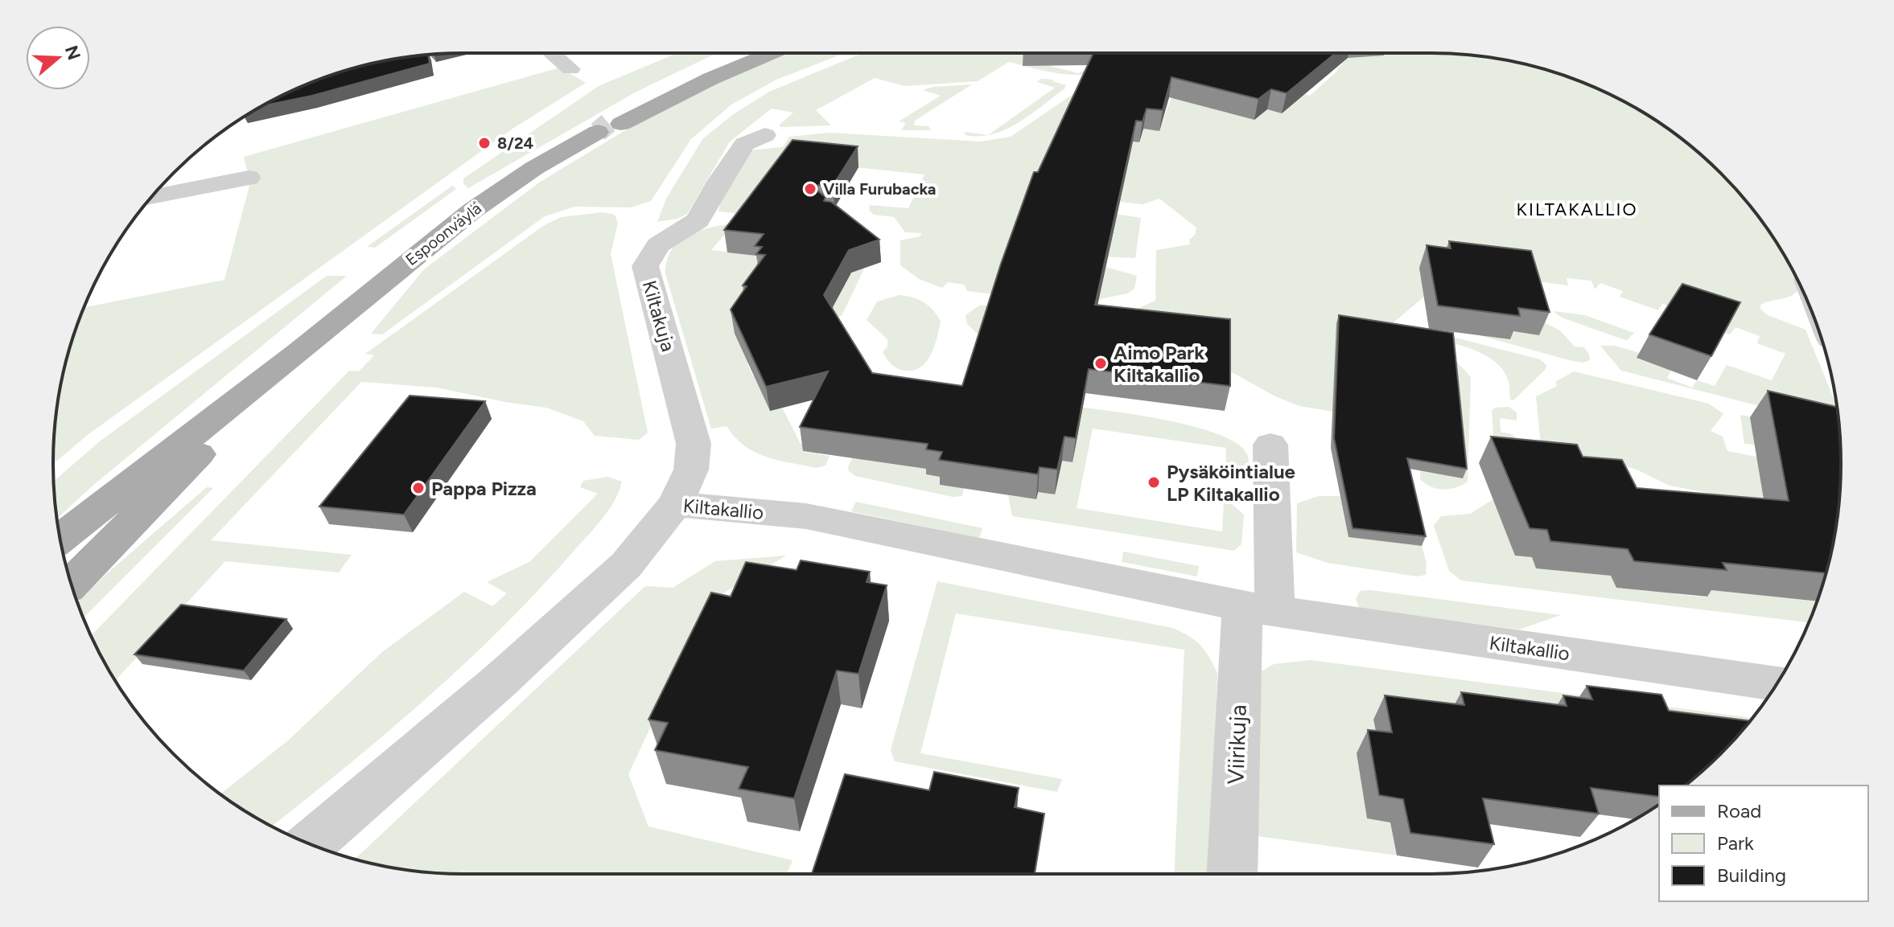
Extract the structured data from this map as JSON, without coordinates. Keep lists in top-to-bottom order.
{
  "streets": {
    "main road": ["Espoonväylä"],
    "street": ["Kiltakuja", "Kiltakallio", "Viirikuja"]
  },
  "crossings": [
    ["Kiltakuja", "Kiltakallio"],
    ["Kiltakallio", "Viirikuja"]
  ],
  "districts": ["KILTAKALLIO"],
  "places": [
    "8/24",
    "Villa Furubacka",
    "Aimo Park Kiltakallio",
    "Pysäköintialue LP Kiltakallio",
    "Pappa Pizza"
  ],
  "legend": ["Road", "Park", "Building"],
  "north": "right"
}
